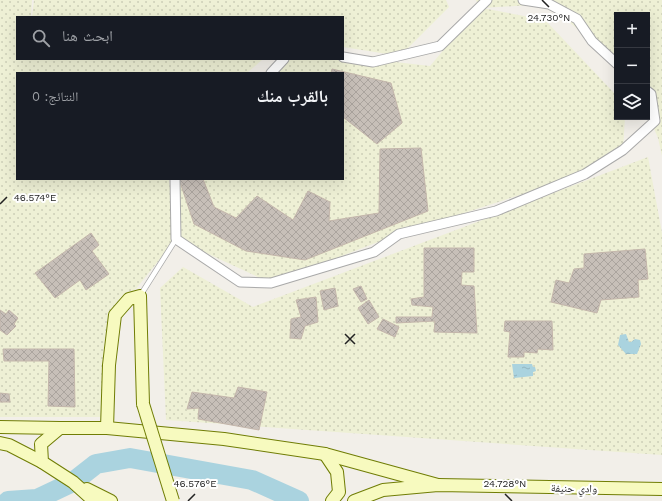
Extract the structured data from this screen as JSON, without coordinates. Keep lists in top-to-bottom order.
{
  "streets": {
    "street": ["وادي حنيفة"]
  },
  "page": {
    "map_buttons": ["+", "−"],
    "search": "ابحث هنا",
    "heading": ["بالقرب منك", "النتائج: 0"]
  },
  "coordinates": [
    "24.730°N",
    "46.574°E",
    "46.576°E",
    "24.728°N"
  ]
}
